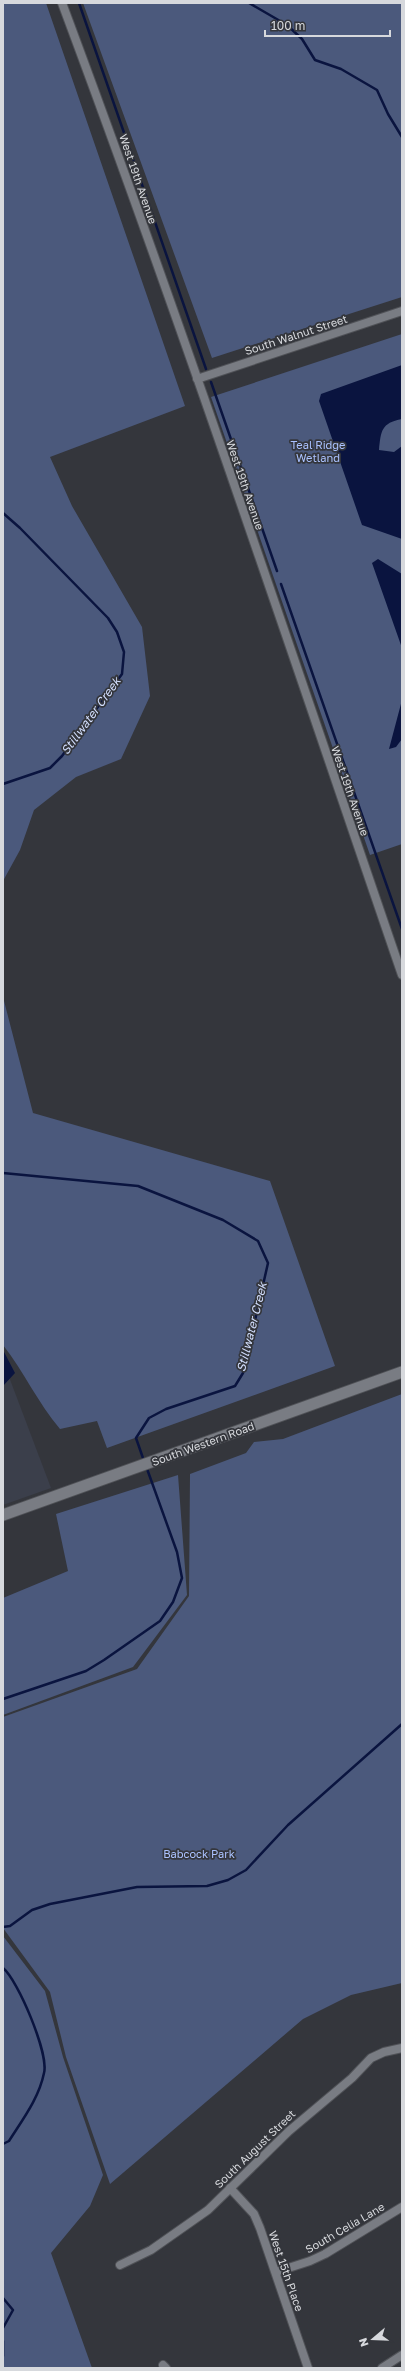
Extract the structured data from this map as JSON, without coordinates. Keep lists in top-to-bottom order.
{
  "streets": {
    "main road": ["South Western Road"],
    "street": [
      "West 19th Avenue",
      "South Walnut Street",
      "South August Street",
      "South Celia Lane",
      "West 15th Place"
    ]
  },
  "crossings": [
    ["West 19th Avenue", "South Walnut Street"],
    ["South August Street", "West 15th Place"],
    ["South Celia Lane", "West 15th Place"]
  ],
  "water": ["Stillwater Creek"],
  "parks": ["Teal Ridge Wetland", "Babcock Park"],
  "scale_bar": "100 m",
  "north": "left"
}
